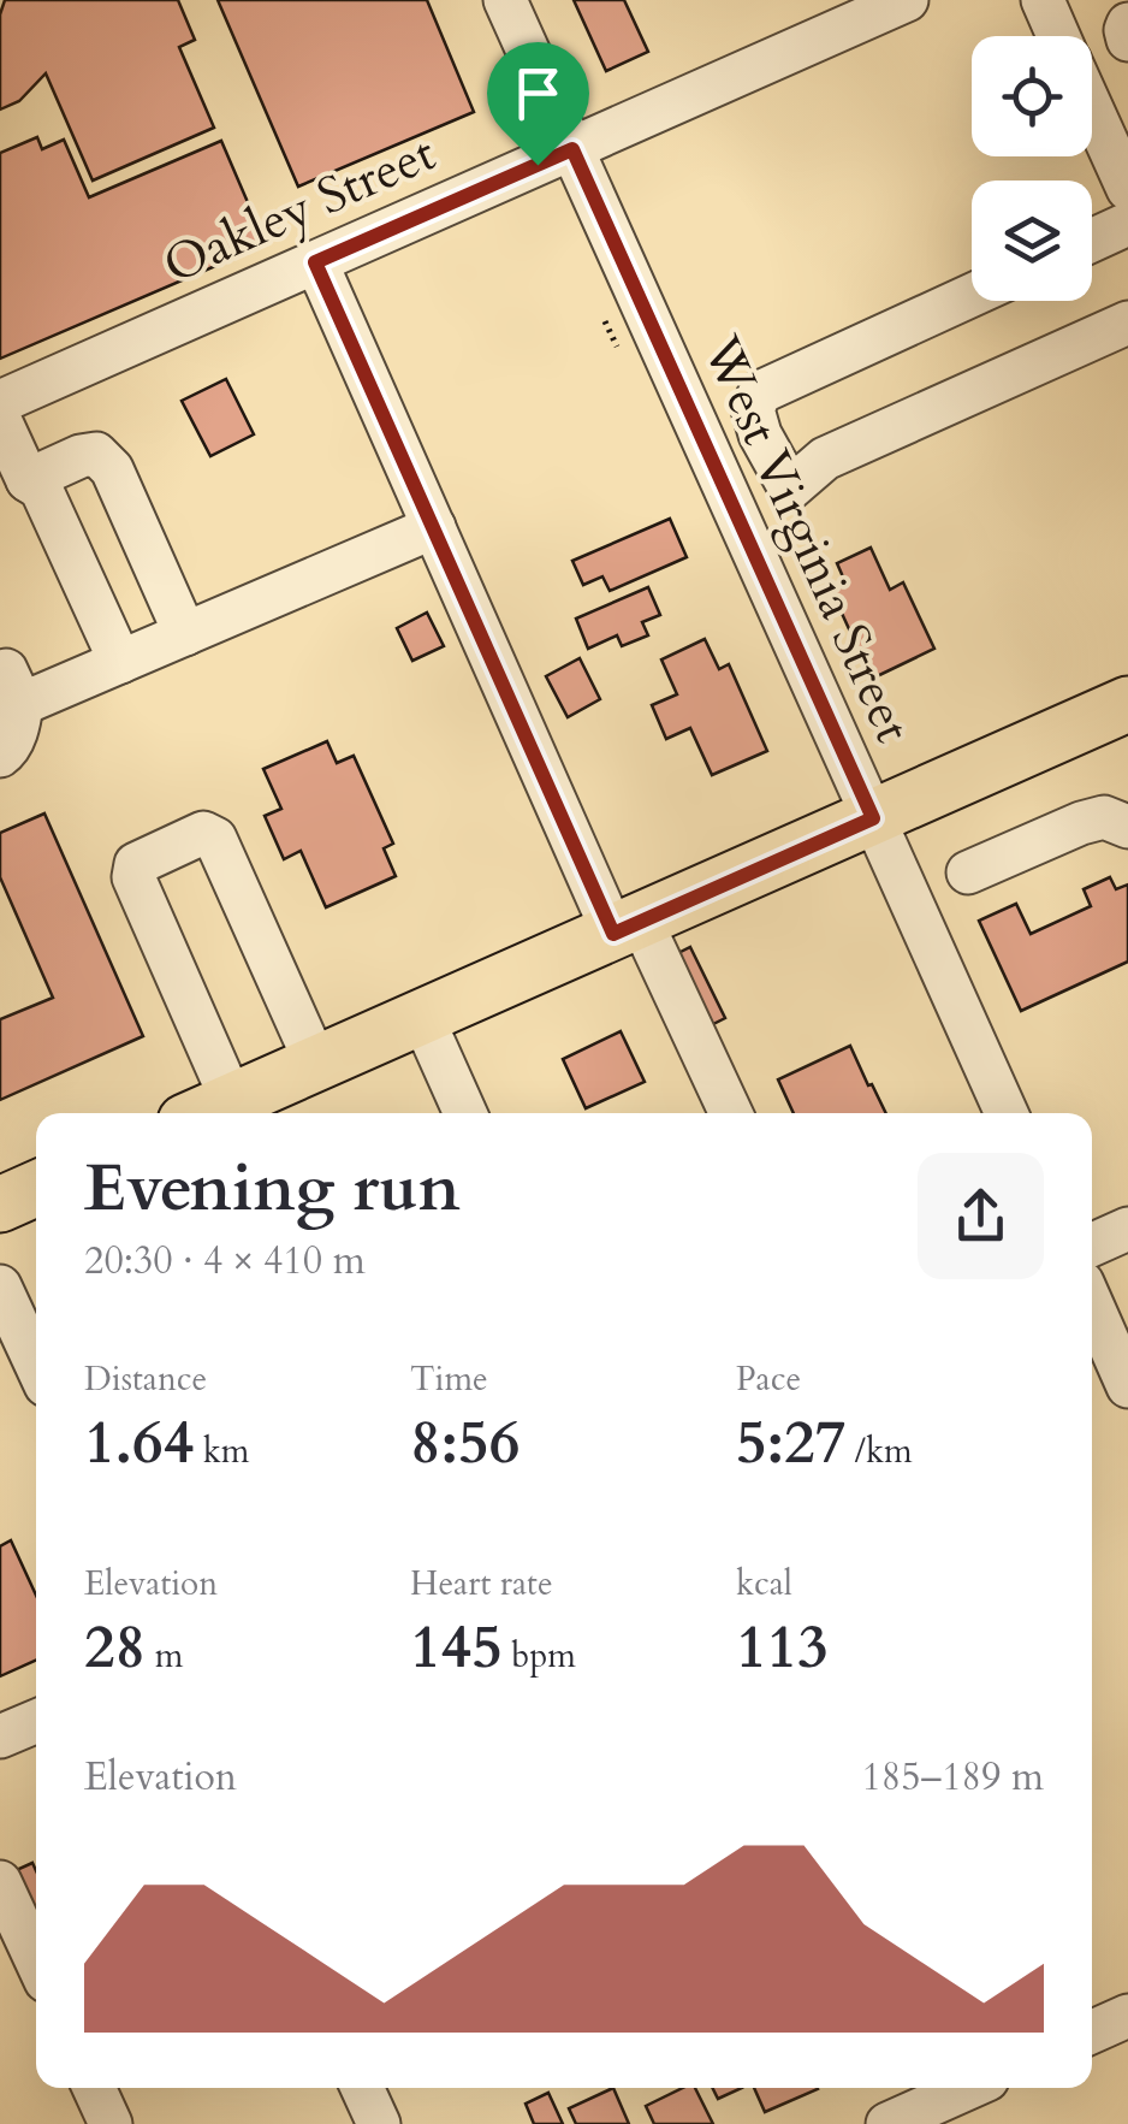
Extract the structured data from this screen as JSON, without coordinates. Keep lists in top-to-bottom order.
{
  "streets": {
    "street": ["Oakley Street", "West Virginia Street"]
  },
  "crossings": [
    ["Oakley Street", "West Virginia Street"]
  ],
  "page": {
    "heading": ["Evening run", "20:30 · 4 × 410 m"],
    "stats": [
      ["Distance", "1.64 km"],
      ["Time", "8:56"],
      ["Pace", "5:27 /km"],
      ["Elevation", "28 m"],
      ["Heart rate", "145 bpm"],
      ["kcal", "113"]
    ],
    "chart": ["Elevation", "185–189 m"]
  }
}
